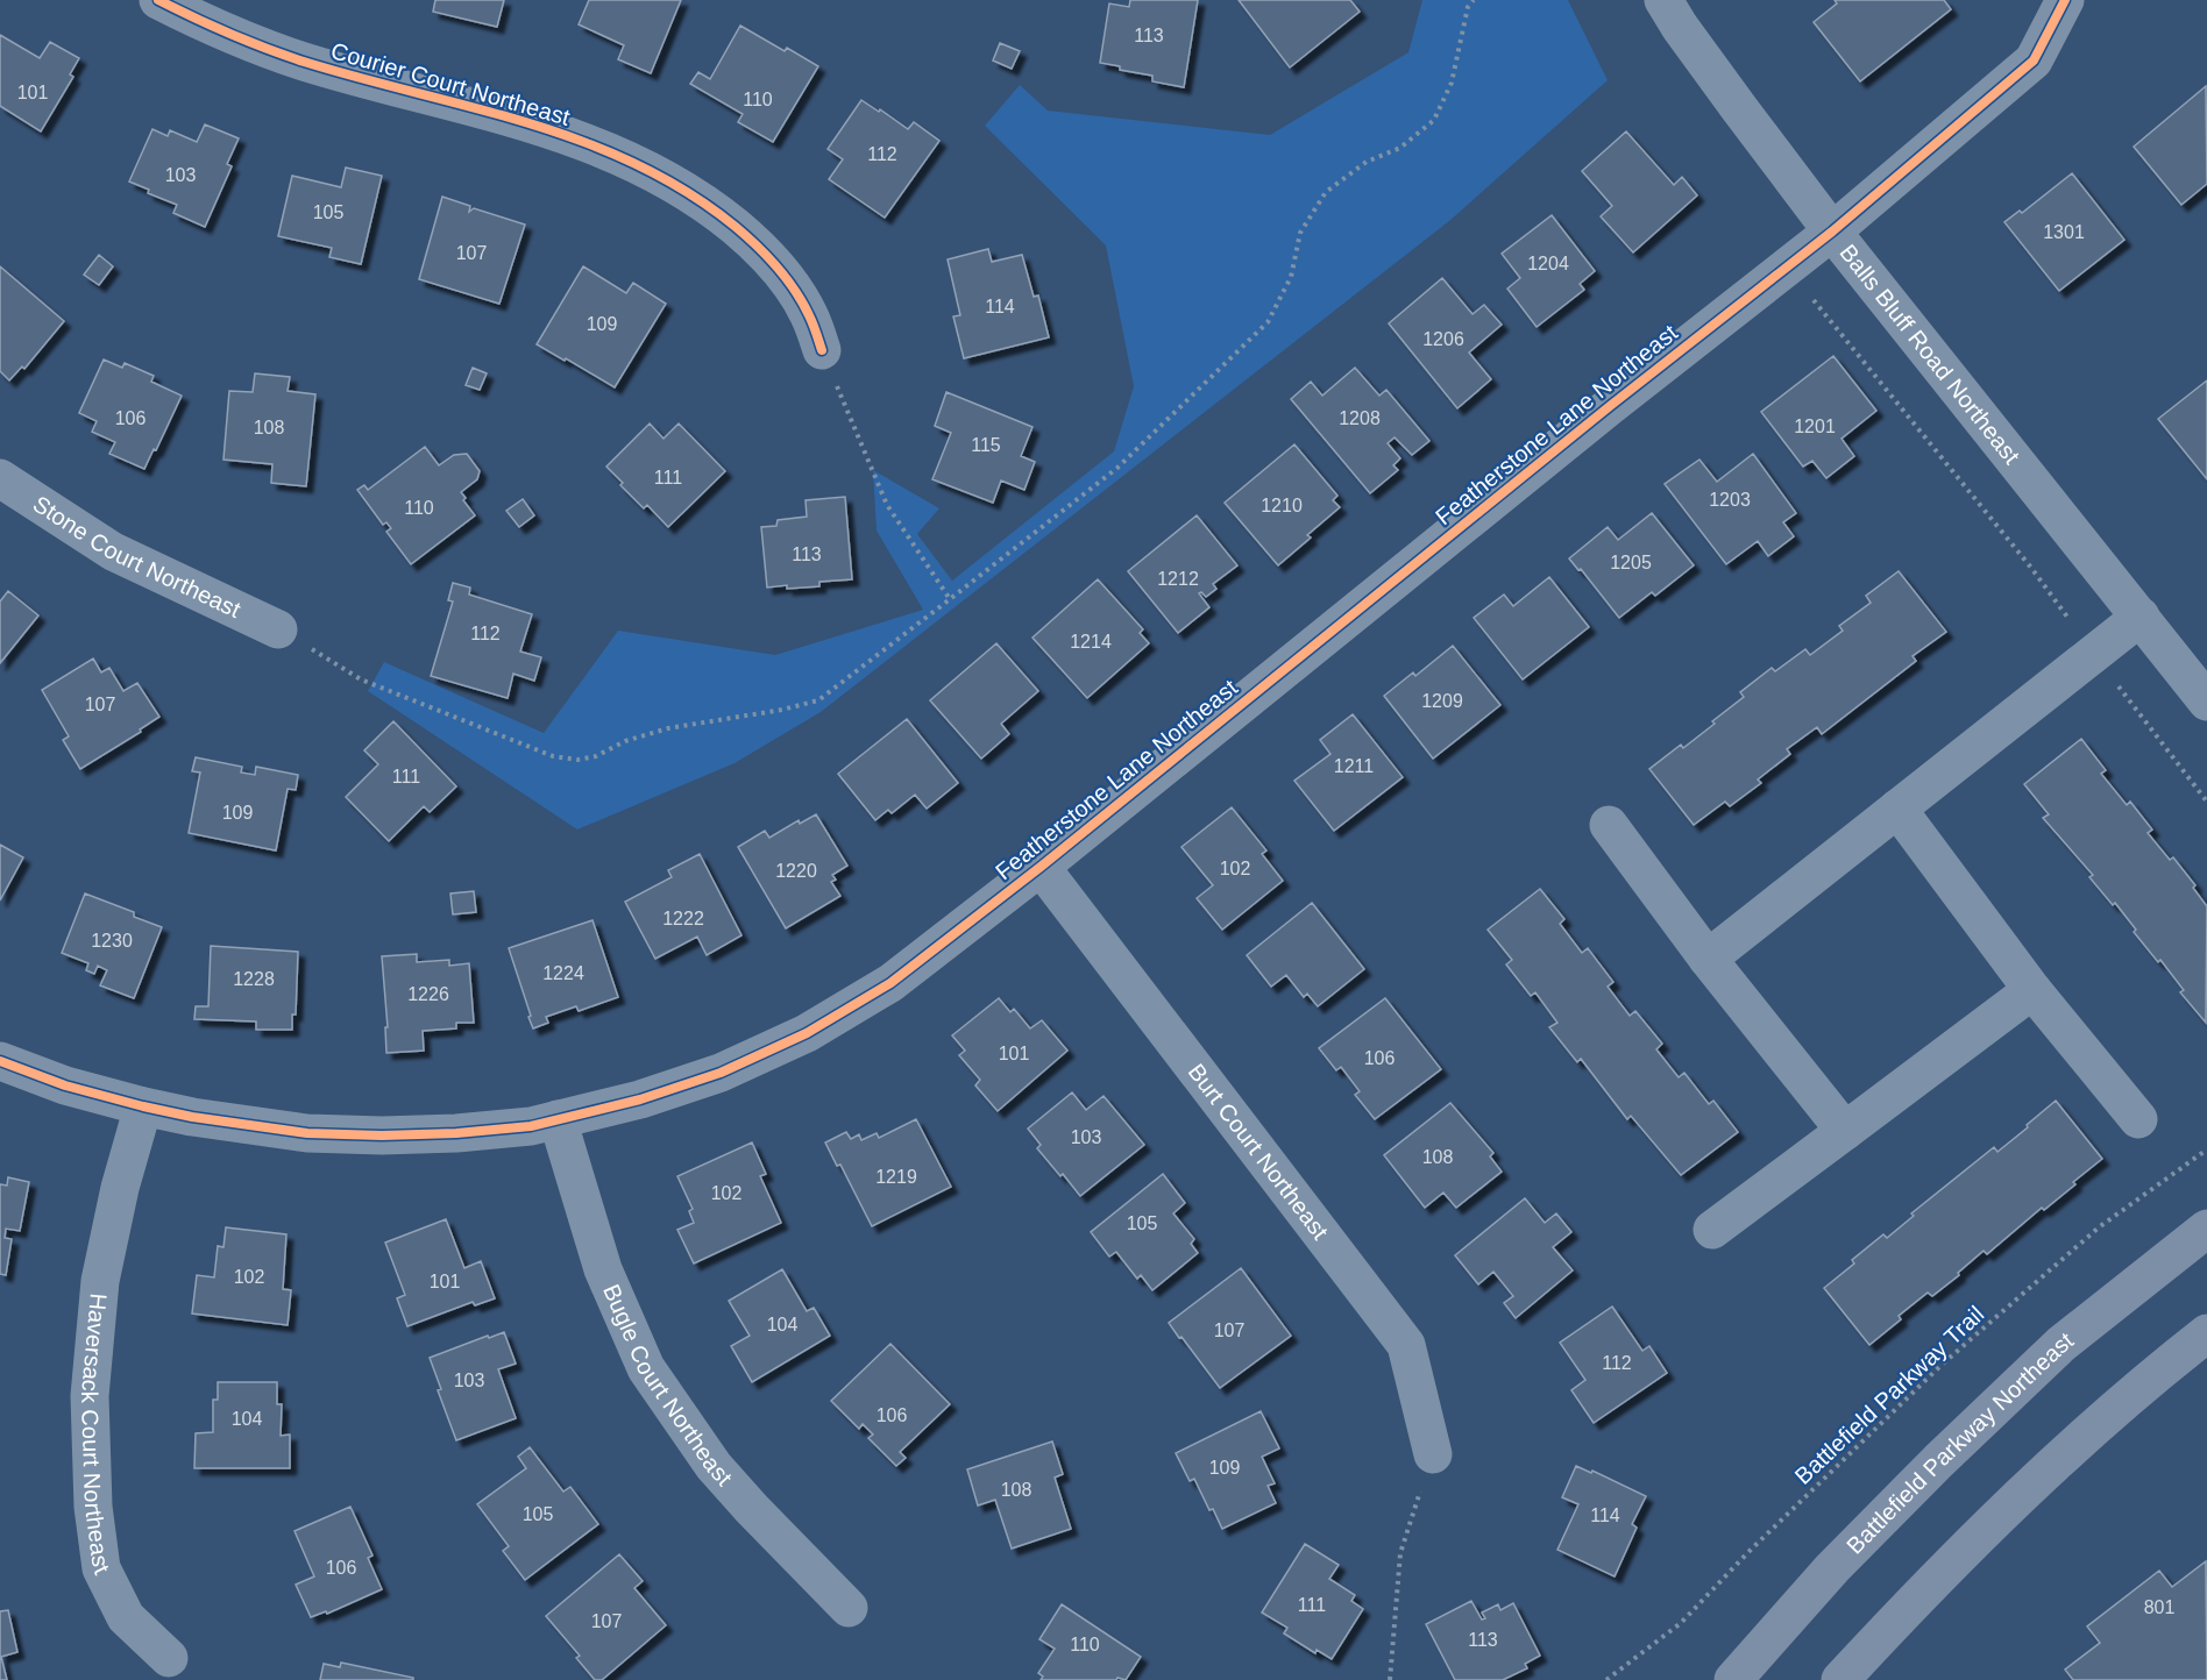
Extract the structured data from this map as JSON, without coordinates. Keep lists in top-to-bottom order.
{
  "streets": {
    "main road": ["Battlefield Parkway Northeast"],
    "street": [
      "Courier Court Northeast",
      "Balls Bluff Road Northeast",
      "Featherstone Lane Northeast",
      "Stone Court Northeast",
      "Burt Court Northeast",
      "Bugle Court Northeast",
      "Haversack Court Northeast"
    ],
    "path": ["Battlefield Parkway Trail"]
  },
  "crossings": [
    ["Balls Bluff Road Northeast", "Featherstone Lane Northeast"],
    ["Featherstone Lane Northeast", "Burt Court Northeast"],
    ["Featherstone Lane Northeast", "Bugle Court Northeast"],
    ["Featherstone Lane Northeast", "Haversack Court Northeast"]
  ],
  "house_numbers": [
    "113",
    "101",
    "110",
    "112",
    "103",
    "105",
    "1301",
    "107",
    "1204",
    "114",
    "109",
    "1206",
    "106",
    "1208",
    "1201",
    "108",
    "115",
    "111",
    "1203",
    "1210",
    "110",
    "113",
    "1205",
    "1212",
    "112",
    "1214",
    "1209",
    "107",
    "1211",
    "111",
    "109",
    "102",
    "1220",
    "1222",
    "1230",
    "1224",
    "1228",
    "1226",
    "101",
    "106",
    "103",
    "108",
    "1219",
    "102",
    "105",
    "102",
    "101",
    "104",
    "107",
    "112",
    "103",
    "106",
    "104",
    "109",
    "108",
    "105",
    "114",
    "106",
    "111",
    "801",
    "107",
    "113",
    "110"
  ]
}
